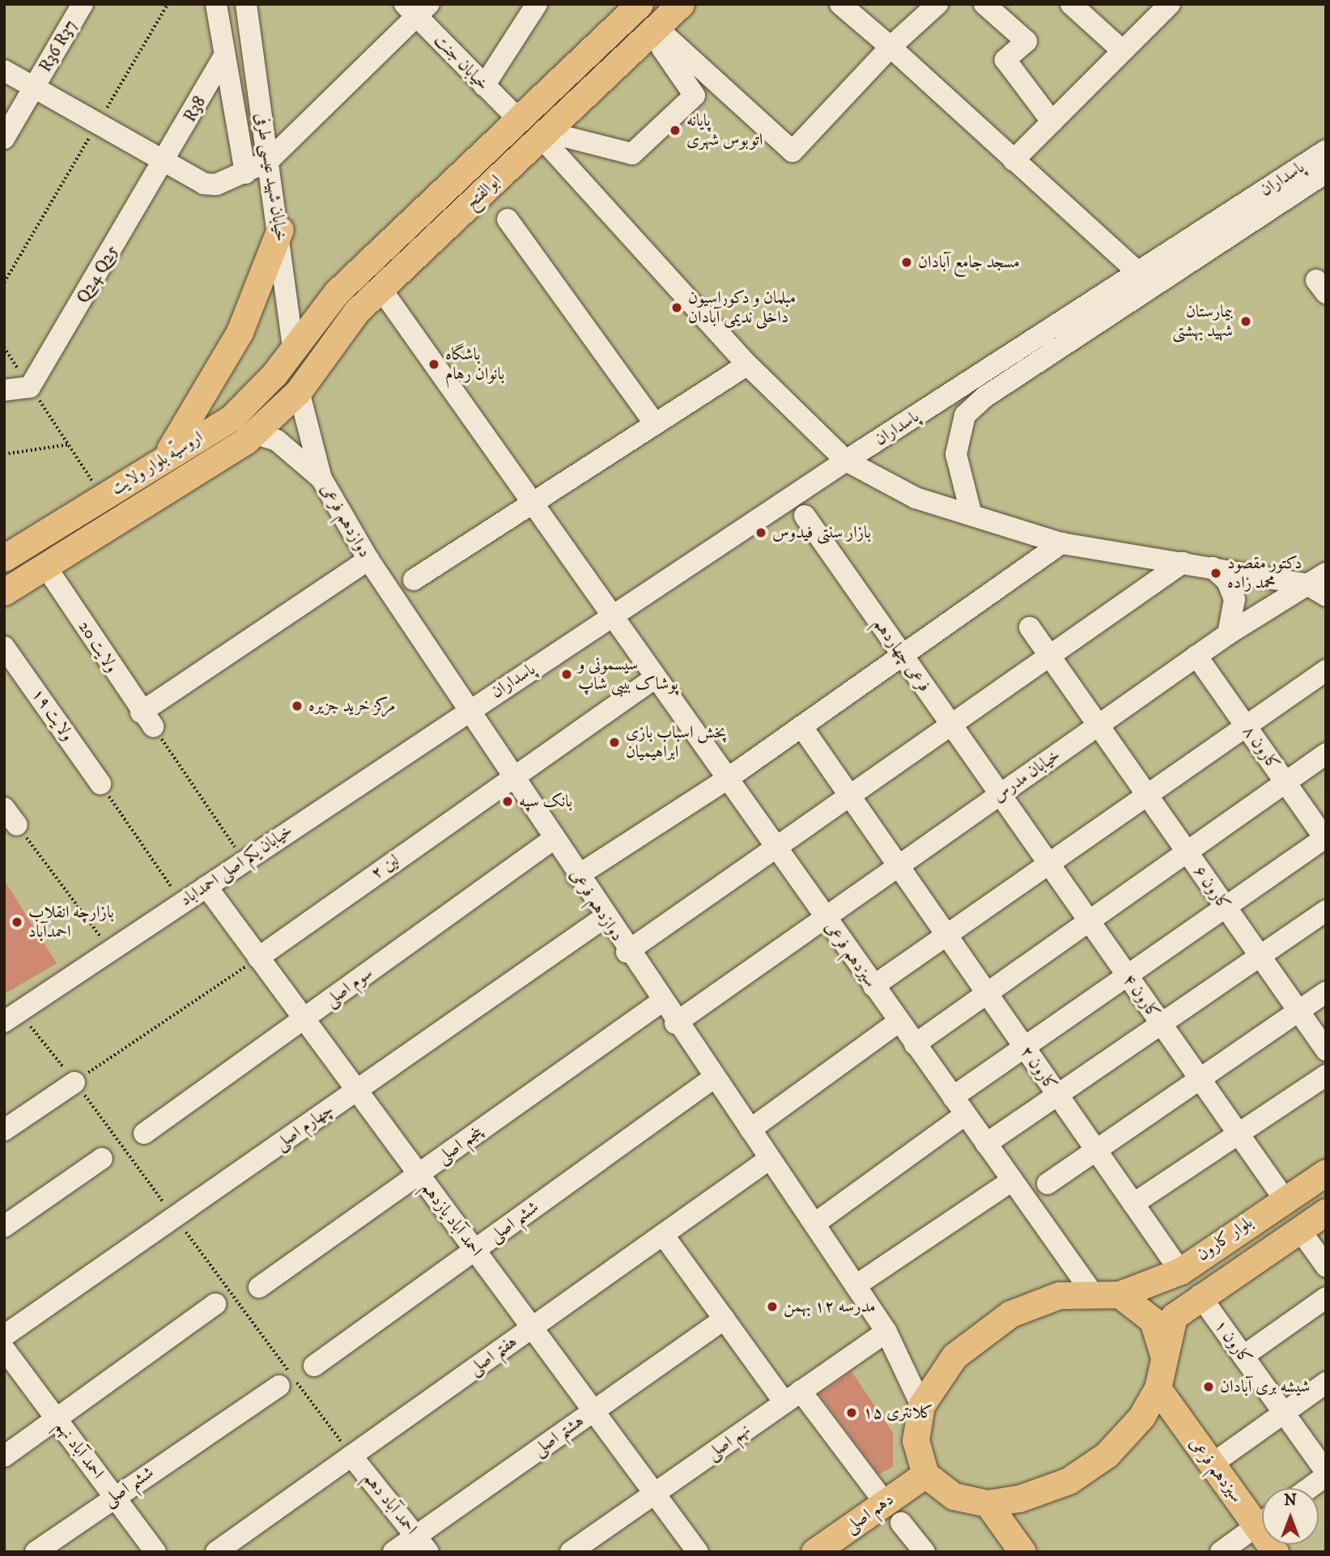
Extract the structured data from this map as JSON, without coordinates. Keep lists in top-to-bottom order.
{
  "streets": {
    "main road": [
      "ابوالفتح",
      "اروسیّه بلوار ولایت",
      "سیزدهم فرعی",
      "بلوار کارون",
      "دهم اصلی"
    ],
    "street": [
      "R36 R37",
      "خیابان جنت",
      "R38",
      "خیابان شهید عیسی طرفی",
      "پاسداران",
      "Q24 Q25",
      "دوازدهم فرعی",
      "ولایت 20",
      "فرعی چهاردهم",
      "ولایت ۱۹",
      "کارون ۸",
      "خیابان مدرس",
      "خیابان یکم اصلی احمداباد",
      "لین ۲",
      "کارون ۶",
      "سوم اصلی",
      "کارون ۴",
      "کارون ۲",
      "چهارم اصلی",
      "پنجم اصلی",
      "احمد آباد یازدهم",
      "ششم اصلی",
      "کارون ۱",
      "هفتم اصلی",
      "هشتم اصلی",
      "نهم اصلی",
      "احمد آباد نهم",
      "احمد آباد دهم"
    ]
  },
  "crossings": [
    ["خیابان جنت", "ابوالفتح"],
    ["R38", "Q24 Q25"],
    ["خیابان شهید عیسی طرفی", "ابوالفتح"],
    ["خیابان شهید عیسی طرفی", "اروسیّه بلوار ولایت"],
    ["پاسداران", "دوازدهم فرعی"],
    ["پاسداران", "خیابان یکم اصلی احمداباد"],
    ["پاسداران", "سیزدهم فرعی"],
    ["ابوالفتح", "اروسیّه بلوار ولایت"],
    ["ابوالفتح", "دوازدهم فرعی"],
    ["ابوالفتح", "سیزدهم فرعی"],
    ["اروسیّه بلوار ولایت", "دوازدهم فرعی"],
    ["اروسیّه بلوار ولایت", "ولایت 20"],
    ["دوازدهم فرعی", "خیابان مدرس"],
    ["دوازدهم فرعی", "خیابان یکم اصلی احمداباد"],
    ["دوازدهم فرعی", "لین ۲"],
    ["دوازدهم فرعی", "سوم اصلی"],
    ["دوازدهم فرعی", "چهارم اصلی"],
    ["دوازدهم فرعی", "پنجم اصلی"],
    ["دوازدهم فرعی", "ششم اصلی"],
    ["دوازدهم فرعی", "هفتم اصلی"],
    ["دوازدهم فرعی", "نهم اصلی"],
    ["فرعی چهاردهم", "خیابان مدرس"],
    ["فرعی چهاردهم", "کارون ۴"],
    ["کارون ۸", "خیابان مدرس"],
    ["خیابان مدرس", "کارون ۶"],
    ["خیابان مدرس", "سیزدهم فرعی"],
    ["خیابان مدرس", "کارون ۴"],
    ["خیابان مدرس", "کارون ۲"],
    ["خیابان یکم اصلی احمداباد", "احمد آباد یازدهم"],
    ["لین ۲", "سیزدهم فرعی"],
    ["لین ۲", "احمد آباد یازدهم"],
    ["سیزدهم فرعی", "بلوار کارون"],
    ["سوم اصلی", "احمد آباد یازدهم"],
    ["کارون ۴", "بلوار کارون"],
    ["کارون ۲", "بلوار کارون"],
    ["چهارم اصلی", "احمد آباد یازدهم"],
    ["پنجم اصلی", "احمد آباد یازدهم"],
    ["احمد آباد یازدهم", "ششم اصلی"],
    ["احمد آباد یازدهم", "هفتم اصلی"],
    ["احمد آباد یازدهم", "هشتم اصلی"],
    ["احمد آباد یازدهم", "نهم اصلی"],
    ["ششم اصلی", "احمد آباد نهم"],
    ["بلوار کارون", "کارون ۱"],
    ["هفتم اصلی", "احمد آباد دهم"],
    ["هشتم اصلی", "احمد آباد دهم"]
  ],
  "places": [
    "پایانه اتوبوس شهری",
    "مسجد جامع آبادان",
    "مبلمان و دکوراسیون داخلی ندیمی آبادان",
    "بیمارستان شهید بهشتی",
    "باشگاه بانوان رهام",
    "بازار سنتی فیدوس",
    "دكتور مقصود محمد زاده",
    "سیسمونی و پوشاک بیبی شاپ",
    "مرکز خرید جزیره",
    "پخش اسباب بازی ابراهیمیان",
    "بانک سپه",
    "بازارچه انقلاب احمدآباد",
    "مدرسه ۱۲ بهمن",
    "شیشه بری آبادان",
    "کلانتری ۱۵"
  ],
  "north": "top"
}
